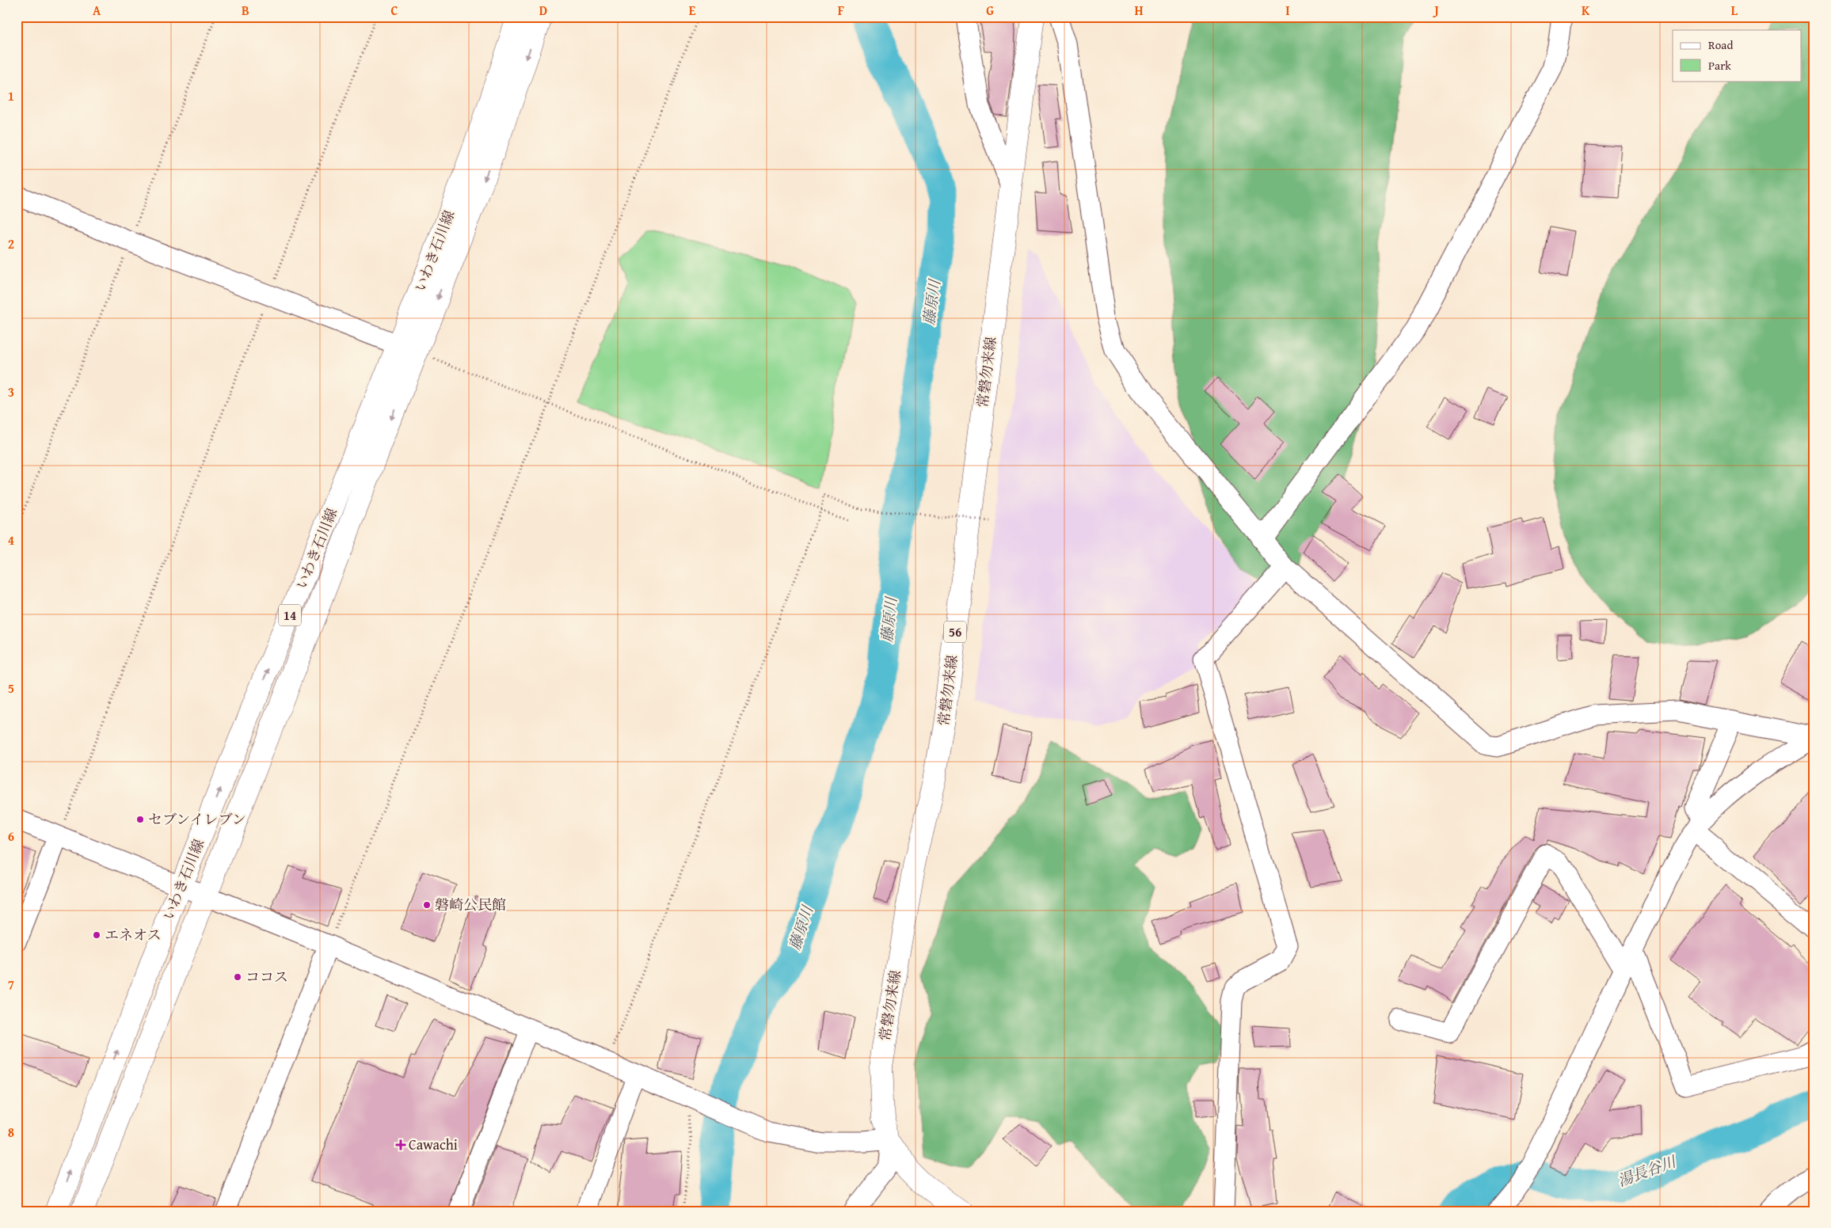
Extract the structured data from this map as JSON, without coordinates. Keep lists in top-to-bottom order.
{
  "streets": {
    "main road": [
      "いわき石川線",
      "常磐勿来線",
      "14",
      "56"
    ]
  },
  "water": ["藤原川", "湯長谷川"],
  "places": {
    "other": [
      "セブンイレブン",
      "磐崎公民館",
      "エネオス",
      "ココス"
    ],
    "health": ["Cawachi"]
  },
  "legend": ["Road", "Park"],
  "grid": {
    "columns": [
      "A",
      "B",
      "C",
      "D",
      "E",
      "F",
      "G",
      "H",
      "I",
      "J",
      "K",
      "L"
    ],
    "rows": [
      "1",
      "2",
      "3",
      "4",
      "5",
      "6",
      "7",
      "8"
    ]
  }
}
